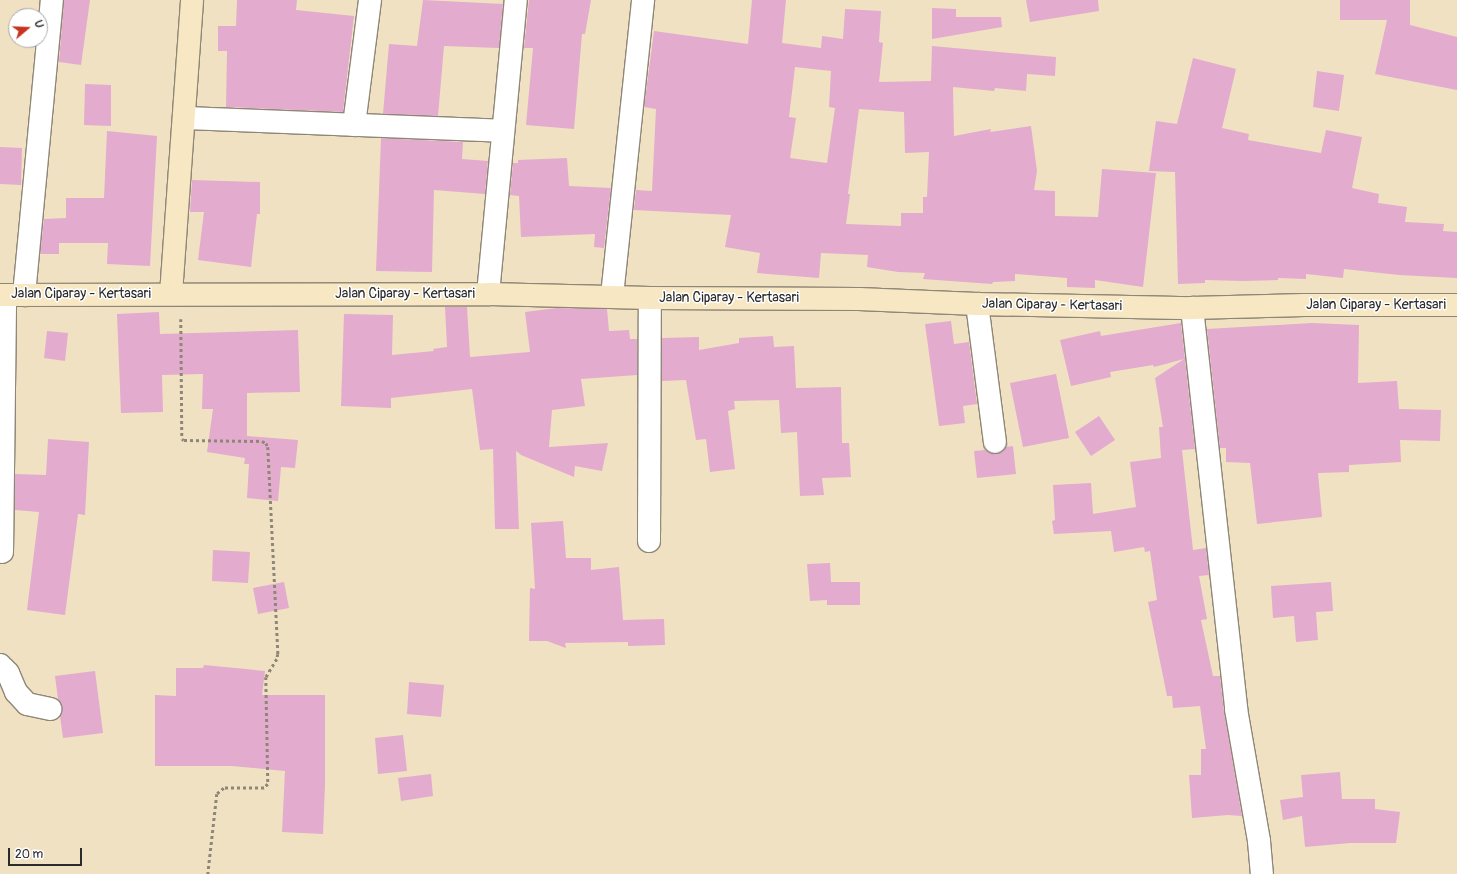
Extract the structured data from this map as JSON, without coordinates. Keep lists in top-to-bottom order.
{
  "streets": {
    "main road": ["Jalan Ciparay - Kertasari"]
  },
  "scale_bar": "20 m",
  "north": "right"
}
